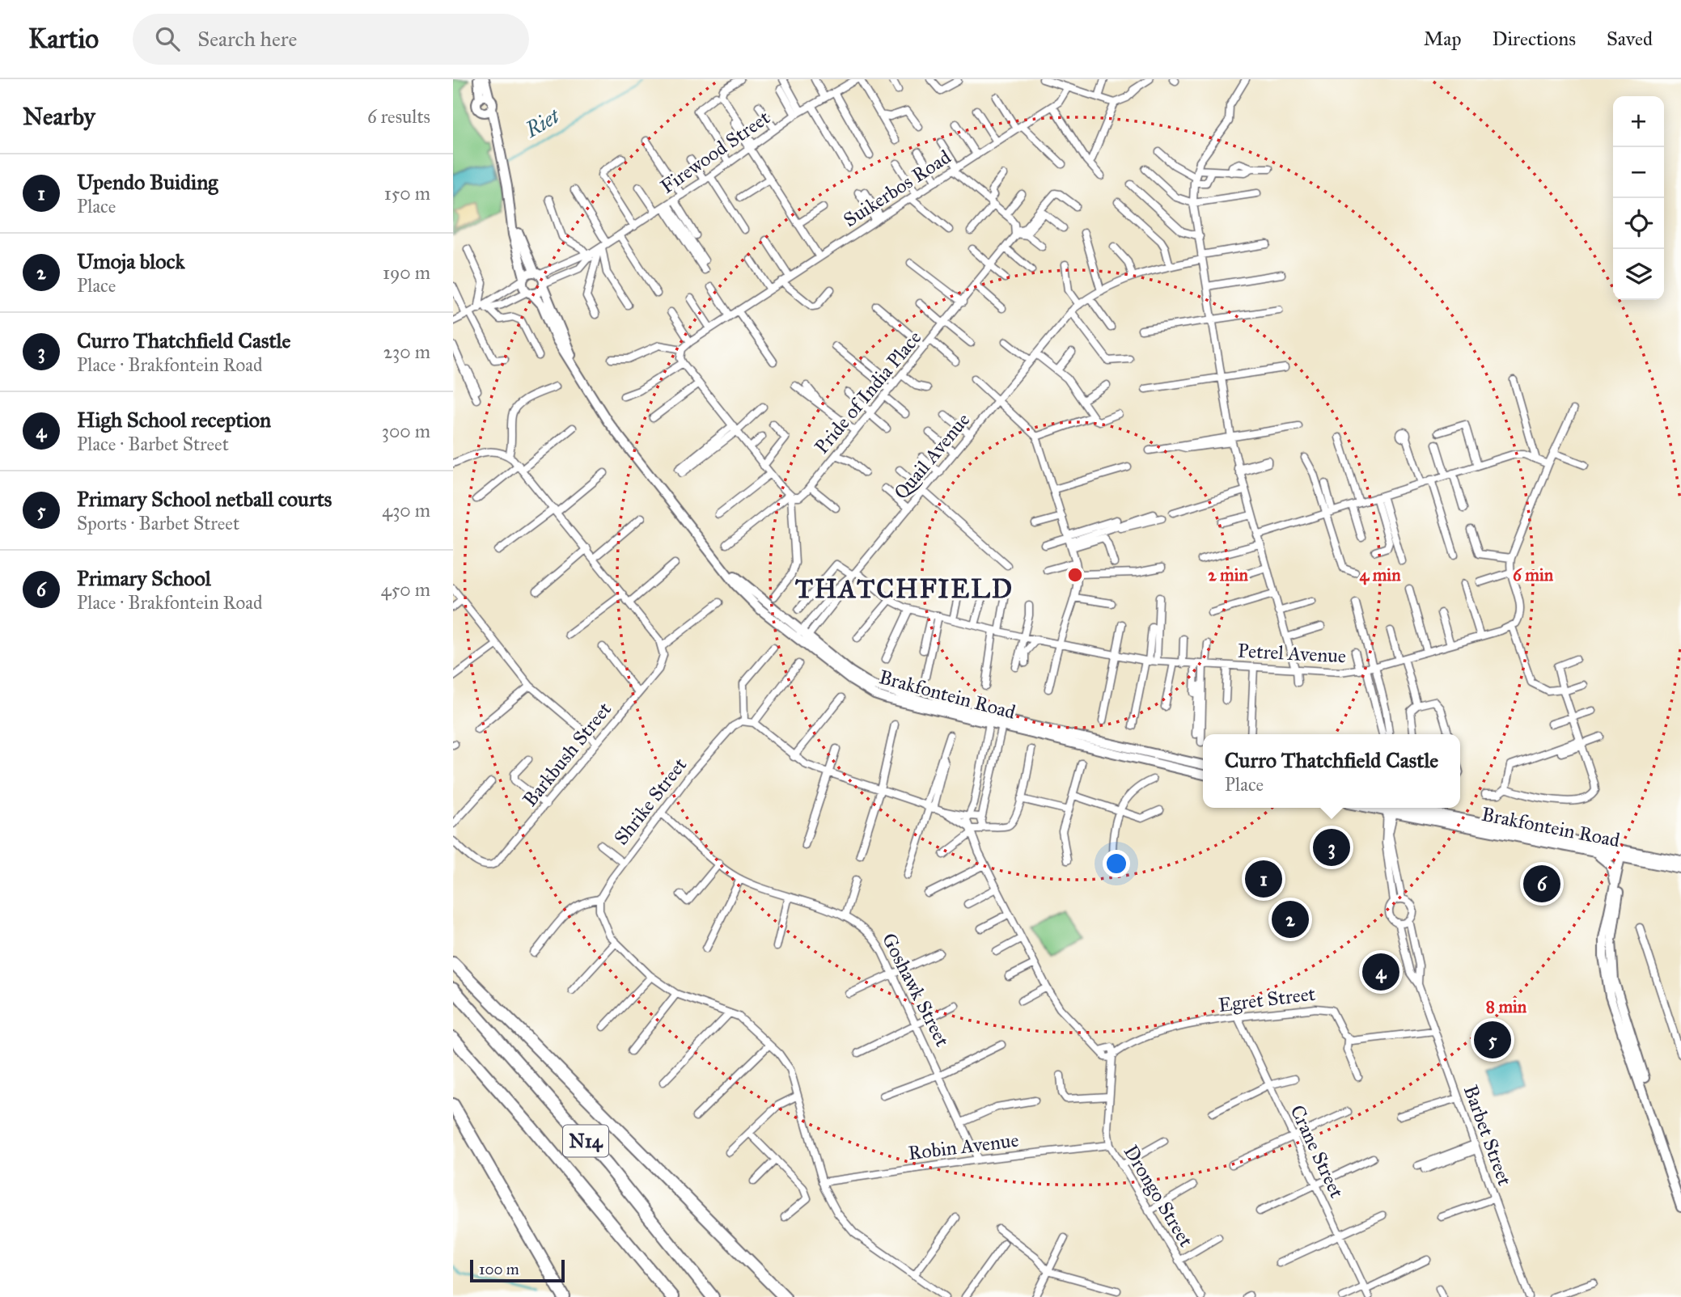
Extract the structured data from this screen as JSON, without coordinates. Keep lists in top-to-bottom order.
{
  "streets": {
    "highway": ["N14"],
    "street": [
      "Firewood Street",
      "Suikerbos Road",
      "Pride of India Place",
      "Quail Avenue",
      "Petrel Avenue",
      "Brakfontein Road",
      "Barkbush Street",
      "Shrike Street",
      "Goshawk Street",
      "Egret Street",
      "Barbet Street",
      "Robin Avenue",
      "Crane Street",
      "Drongo Street"
    ]
  },
  "crossings": [
    ["Firewood Street", "Brakfontein Road"],
    ["Quail Avenue", "Petrel Avenue"],
    ["Quail Avenue", "Brakfontein Road"],
    ["Shrike Street", "Goshawk Street"],
    ["Goshawk Street", "Robin Avenue"],
    ["Egret Street", "Crane Street"],
    ["Egret Street", "Drongo Street"],
    ["Robin Avenue", "Drongo Street"]
  ],
  "districts": ["THATCHFIELD"],
  "water": ["Riet"],
  "scale_bar": "100 m",
  "page": {
    "header": "Kartio",
    "search": "Search here",
    "nav": ["Map", "Directions", "Saved"],
    "heading": ["Nearby", "6 results"],
    "map_buttons": ["+", "−"],
    "list": [
      {
        "mark": "1",
        "name": "Upendo Buiding",
        "note": "Place",
        "value": "150 m"
      },
      {
        "mark": "2",
        "name": "Umoja block",
        "note": "Place",
        "value": "190 m"
      },
      {
        "mark": "3",
        "name": "Curro Thatchfield Castle",
        "note": "Place · Brakfontein Road",
        "value": "230 m"
      },
      {
        "mark": "4",
        "name": "High School reception",
        "note": "Place · Barbet Street",
        "value": "300 m"
      },
      {
        "mark": "5",
        "name": "Primary School netball courts",
        "note": "Sports · Barbet Street",
        "value": "430 m"
      },
      {
        "mark": "6",
        "name": "Primary School",
        "note": "Place · Brakfontein Road",
        "value": "450 m"
      }
    ],
    "popup": ["Curro Thatchfield Castle", "Place"],
    "pins": [
      "3",
      "1",
      "6",
      "2",
      "4",
      "5"
    ],
    "scale": "100 m"
  },
  "rings": [
    "2 min",
    "4 min",
    "6 min",
    "8 min"
  ]
}
